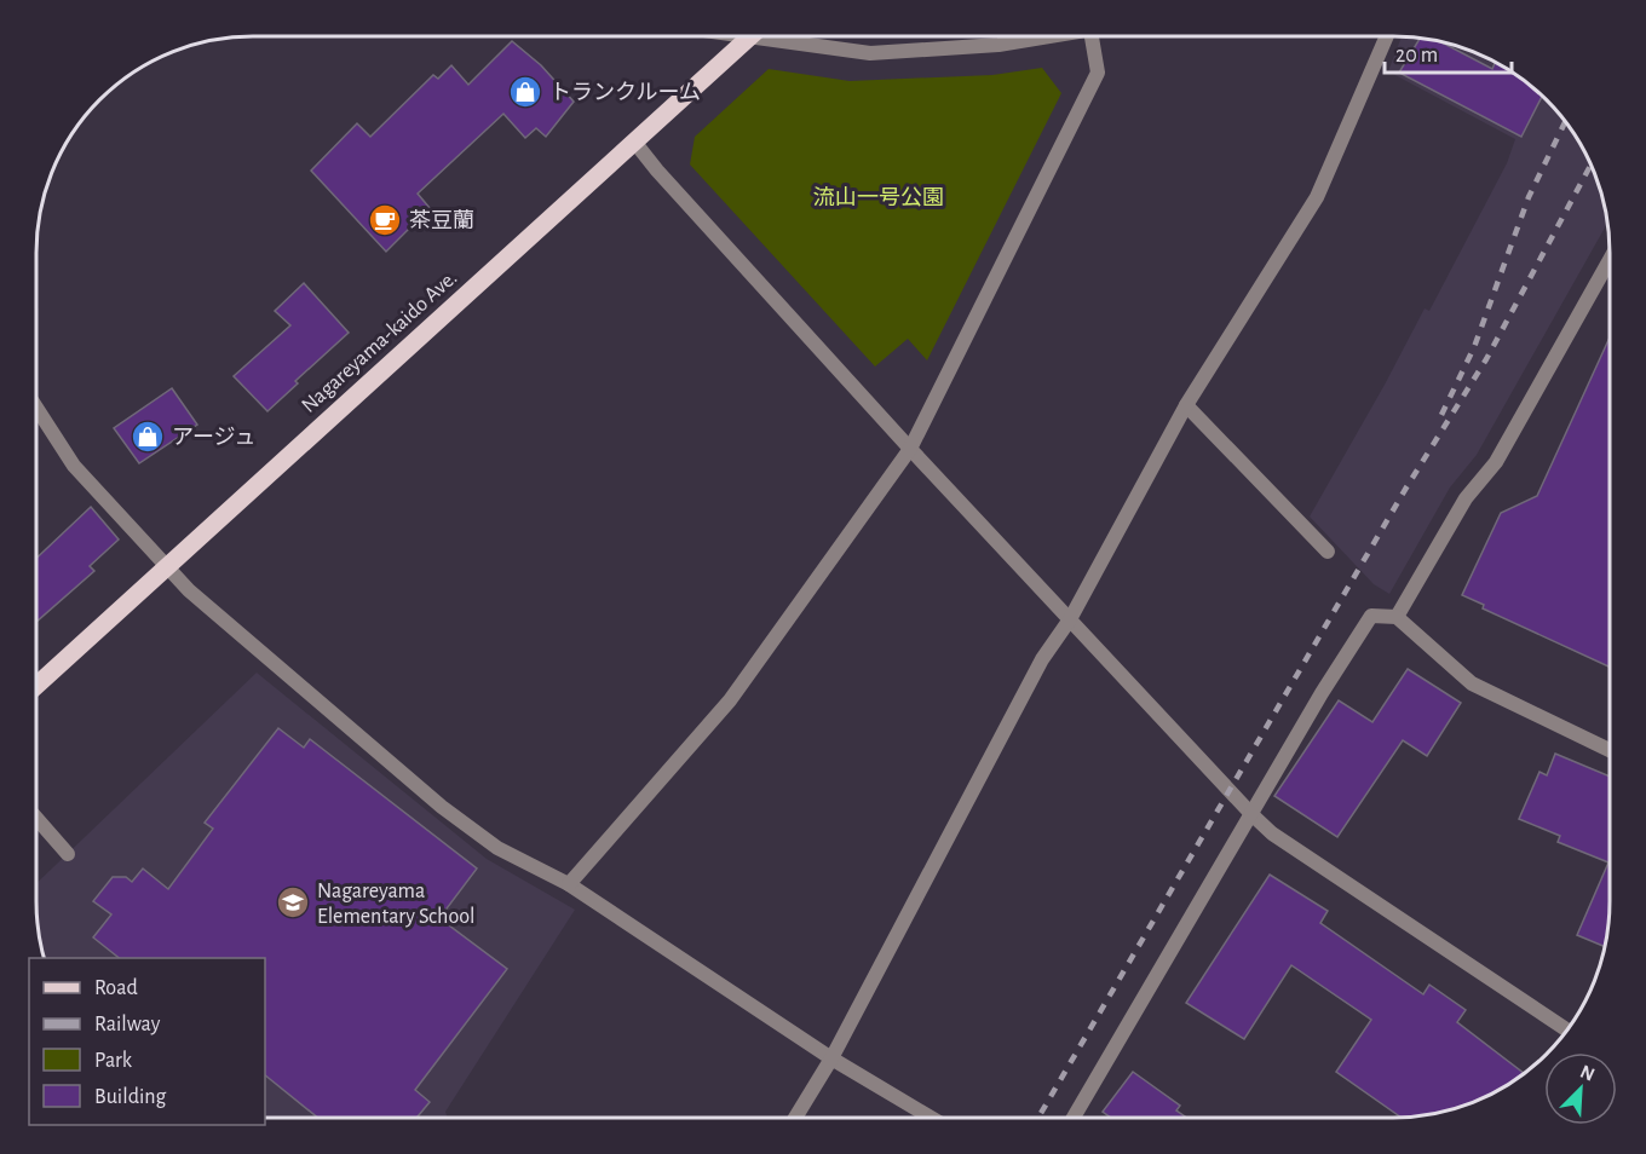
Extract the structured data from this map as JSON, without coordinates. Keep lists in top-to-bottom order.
{
  "streets": {
    "main road": ["Nagareyama-kaido Ave."]
  },
  "parks": ["流山一号公園"],
  "places": {
    "shop": ["トランクルーム", "アージュ"],
    "cafe": ["茶豆蘭"],
    "school or university": ["Nagareyama Elementary School"]
  },
  "legend": [
    "Road",
    "Railway",
    "Park",
    "Building"
  ],
  "scale_bar": "20 m",
  "north": "top right"
}
